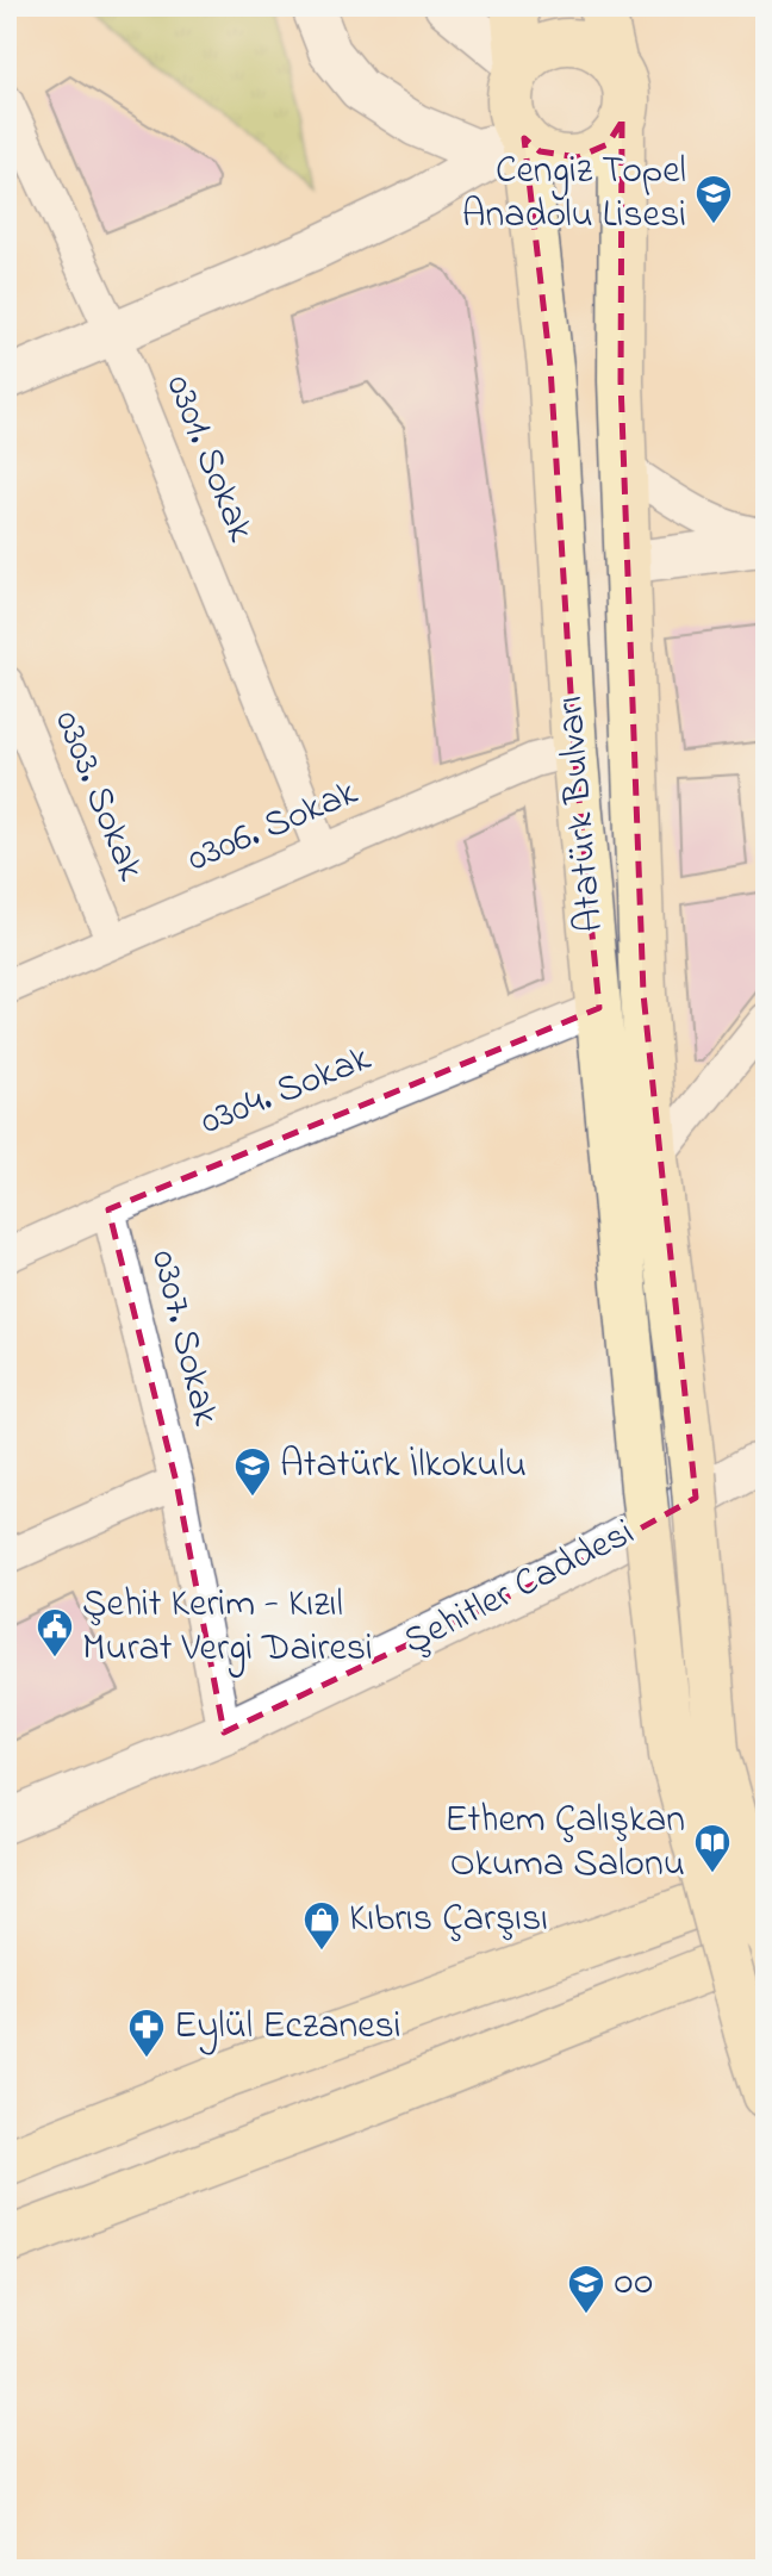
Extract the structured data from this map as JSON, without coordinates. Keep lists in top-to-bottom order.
{
  "streets": {
    "main road": ["Atatürk Bulvarı"],
    "street": [
      "0301. Sokak",
      "0303. Sokak",
      "0306. Sokak",
      "0304. Sokak",
      "0307. Sokak",
      "Şehitler Caddesi"
    ]
  },
  "crossings": [
    ["0301. Sokak", "0306. Sokak"],
    ["0303. Sokak", "0306. Sokak"],
    ["Atatürk Bulvarı", "0306. Sokak"],
    ["Atatürk Bulvarı", "0304. Sokak"],
    ["0304. Sokak", "0307. Sokak"],
    ["0307. Sokak", "Şehitler Caddesi"]
  ],
  "places": {
    "school or university": ["Cengiz Topel Anadolu Lisesi", "Atatürk İlkokulu", "oo"],
    "public building": ["Şehit Kerim - Kızıl Murat Vergi Dairesi"],
    "library": ["Ethem Çalışkan Okuma Salonu"],
    "shop": ["Kıbrıs Çarşısı"],
    "pharmacy": ["Eylül Eczanesi"]
  }
}
